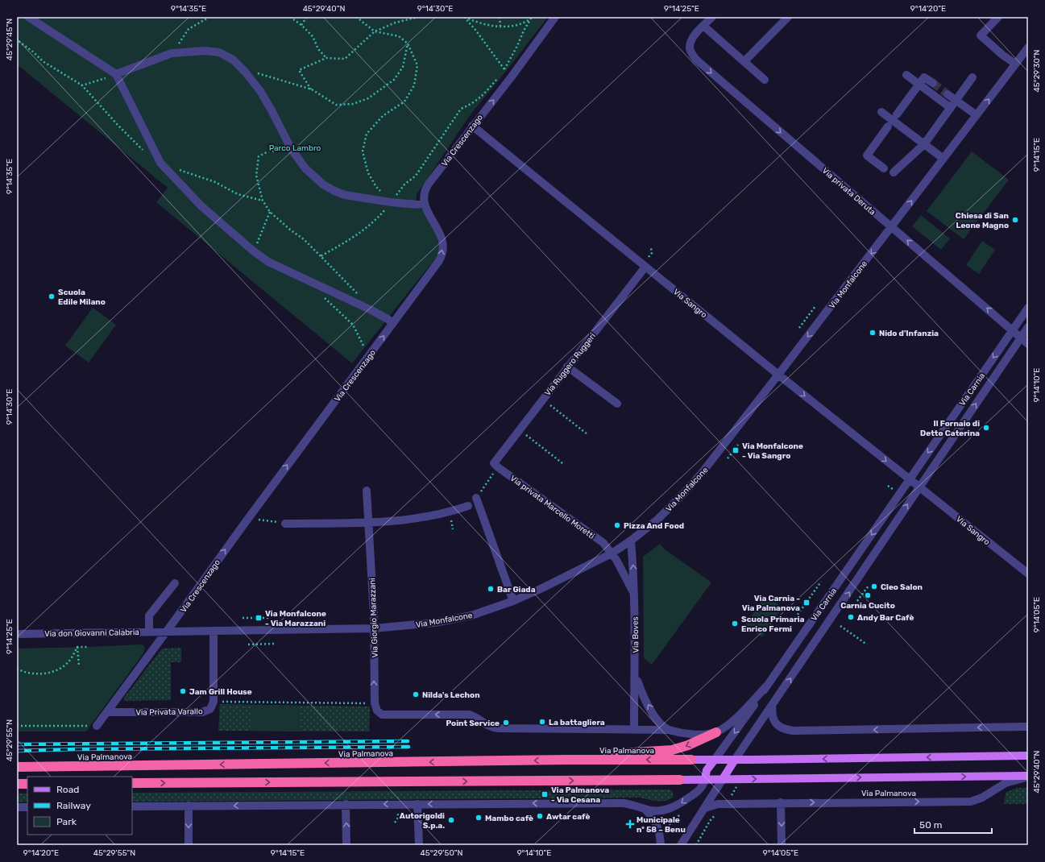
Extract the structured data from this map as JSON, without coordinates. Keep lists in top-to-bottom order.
{
  "streets": {
    "highway": ["Via Palmanova"],
    "street": [
      "Via Crescenzago",
      "Via privata Deruta",
      "Via Monfalcone",
      "Via Sangro",
      "Via Ruggero Ruggeri",
      "Via Carnia",
      "Via privata Marcello Moretti",
      "Via Giorgio Marazzani",
      "Via don Giovanni Calabria",
      "Via Boves",
      "Via Privata Varallo"
    ]
  },
  "crossings": [
    ["Via Crescenzago", "Via Monfalcone"],
    ["Via Crescenzago", "Via Sangro"],
    ["Via Crescenzago", "Via don Giovanni Calabria"],
    ["Via Crescenzago", "Via Privata Varallo"],
    ["Via privata Deruta", "Via Monfalcone"],
    ["Via privata Deruta", "Via Carnia"],
    ["Via Monfalcone", "Via Sangro"],
    ["Via Monfalcone", "Via privata Marcello Moretti"],
    ["Via Monfalcone", "Via Giorgio Marazzani"],
    ["Via Monfalcone", "Via don Giovanni Calabria"],
    ["Via Monfalcone", "Via Boves"],
    ["Via Monfalcone", "Via Privata Varallo"],
    ["Via Sangro", "Via Ruggero Ruggeri"],
    ["Via Sangro", "Via Carnia"],
    ["Via Ruggero Ruggeri", "Via privata Marcello Moretti"],
    ["Via Carnia", "Via Palmanova"],
    ["Via privata Marcello Moretti", "Via Boves"],
    ["Via Giorgio Marazzani", "Via Boves"]
  ],
  "one_way": ["Via Crescenzago", "Via Giorgio Marazzani"],
  "parks": ["Parco Lambro"],
  "places": {
    "other": [
      "Chiesa di San Leone Magno",
      "Scuola Edile Milano",
      "Nido d'Infanzia",
      "Il Fornaio di Detto Caterina",
      "Pizza And Food",
      "Cleo Salon",
      "Bar Giada",
      "Carnia Cucito",
      "Andy Bar Cafè",
      "Scuola Primaria Enrico Fermi",
      "Jam Grill House",
      "Nilda's Lechon",
      "La battagliera",
      "Point Service",
      "Awtar cafè",
      "Mambo cafè",
      "Autorigoldi S.p.a."
    ],
    "transit": [
      "Via Monfalcone - Via Sangro",
      "Via Carnia - Via Palmanova",
      "Via Monfalcone - Via Marazzani",
      "Via Palmanova - Via Cesana"
    ],
    "health": ["Municipale nº 58 – Benu"]
  },
  "legend": ["Road", "Railway", "Park"],
  "scale_bar": "50 m",
  "coordinates": [
    "9°14'35\"E",
    "45°29'40\"N",
    "9°14'30\"E",
    "9°14'25\"E",
    "9°14'20\"E",
    "45°29'45\"N",
    "45°29'30\"N",
    "9°14'15\"E",
    "9°14'10\"E",
    "9°14'05\"E",
    "45°29'55\"N",
    "45°29'50\"N"
  ]
}
